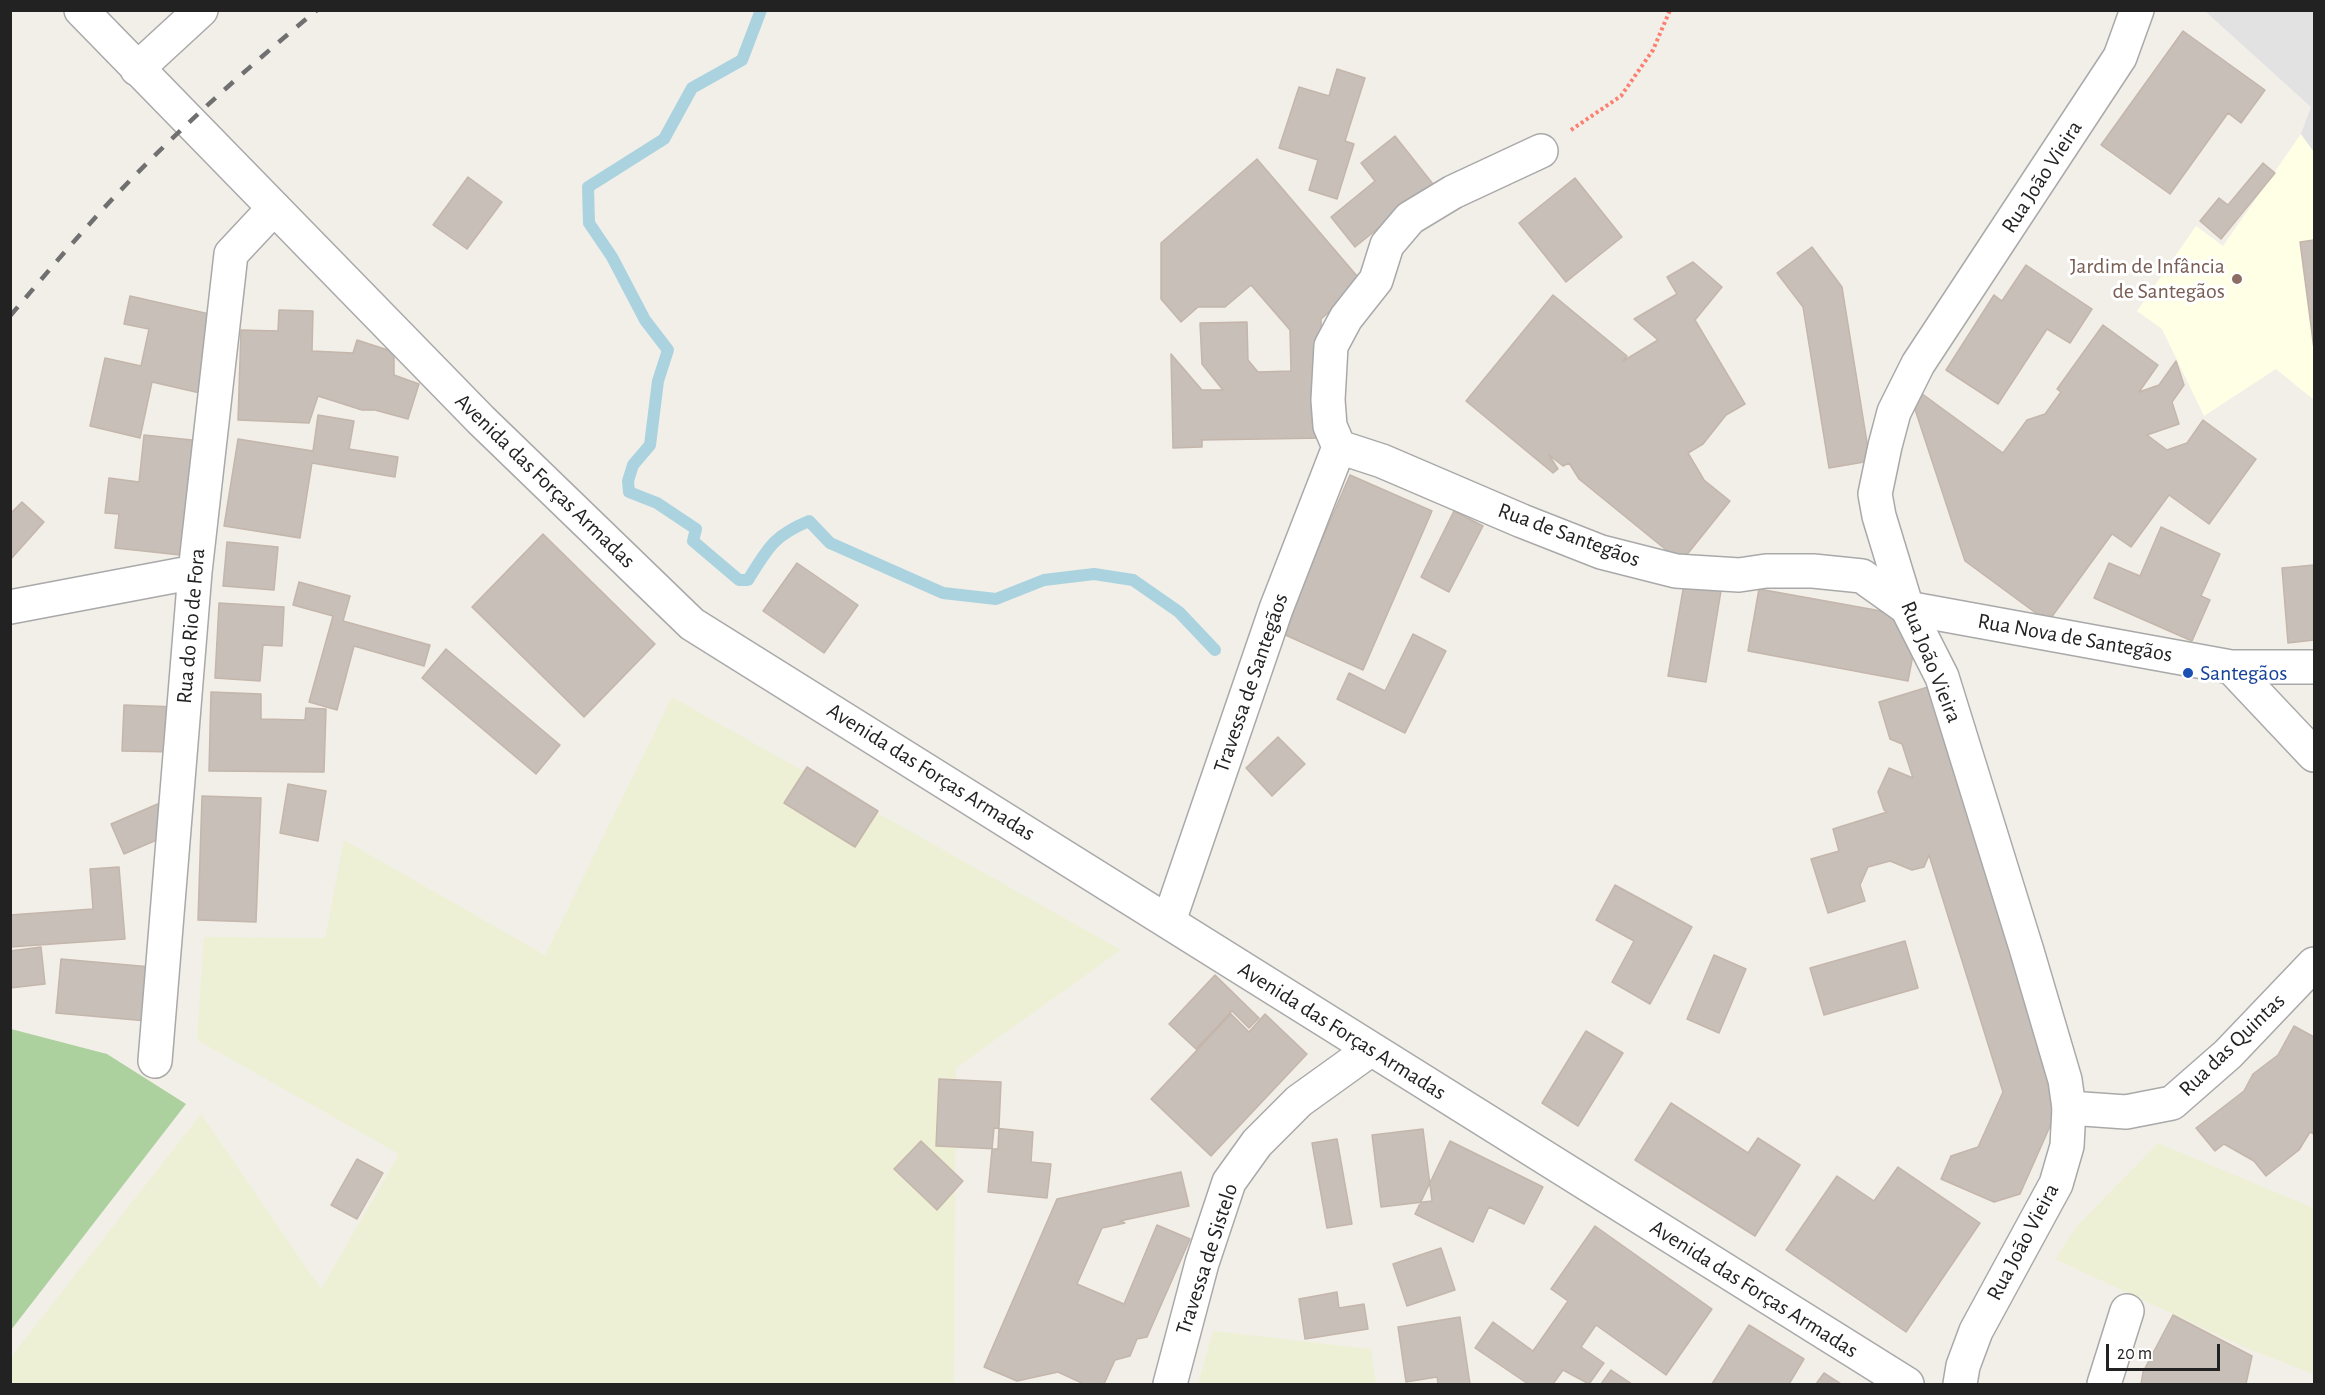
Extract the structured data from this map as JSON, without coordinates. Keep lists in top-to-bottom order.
{
  "streets": {
    "street": [
      "Rua João Vieira",
      "Avenida das Forças Armadas",
      "Rua de Santegãos",
      "Rua do Rio de Fora",
      "Rua Nova de Santegãos",
      "Travessa de Santegãos",
      "Rua das Quintas",
      "Travessa de Sistelo"
    ]
  },
  "crossings": [
    ["Rua João Vieira", "Rua de Santegãos"],
    ["Rua João Vieira", "Rua Nova de Santegãos"],
    ["Rua João Vieira", "Rua das Quintas"],
    ["Avenida das Forças Armadas", "Rua do Rio de Fora"],
    ["Avenida das Forças Armadas", "Travessa de Santegãos"],
    ["Avenida das Forças Armadas", "Travessa de Sistelo"],
    ["Rua de Santegãos", "Rua Nova de Santegãos"],
    ["Rua de Santegãos", "Travessa de Santegãos"]
  ],
  "places": ["Jardim de Infância de Santegãos", "Santegãos"],
  "scale_bar": "20 m"
}
